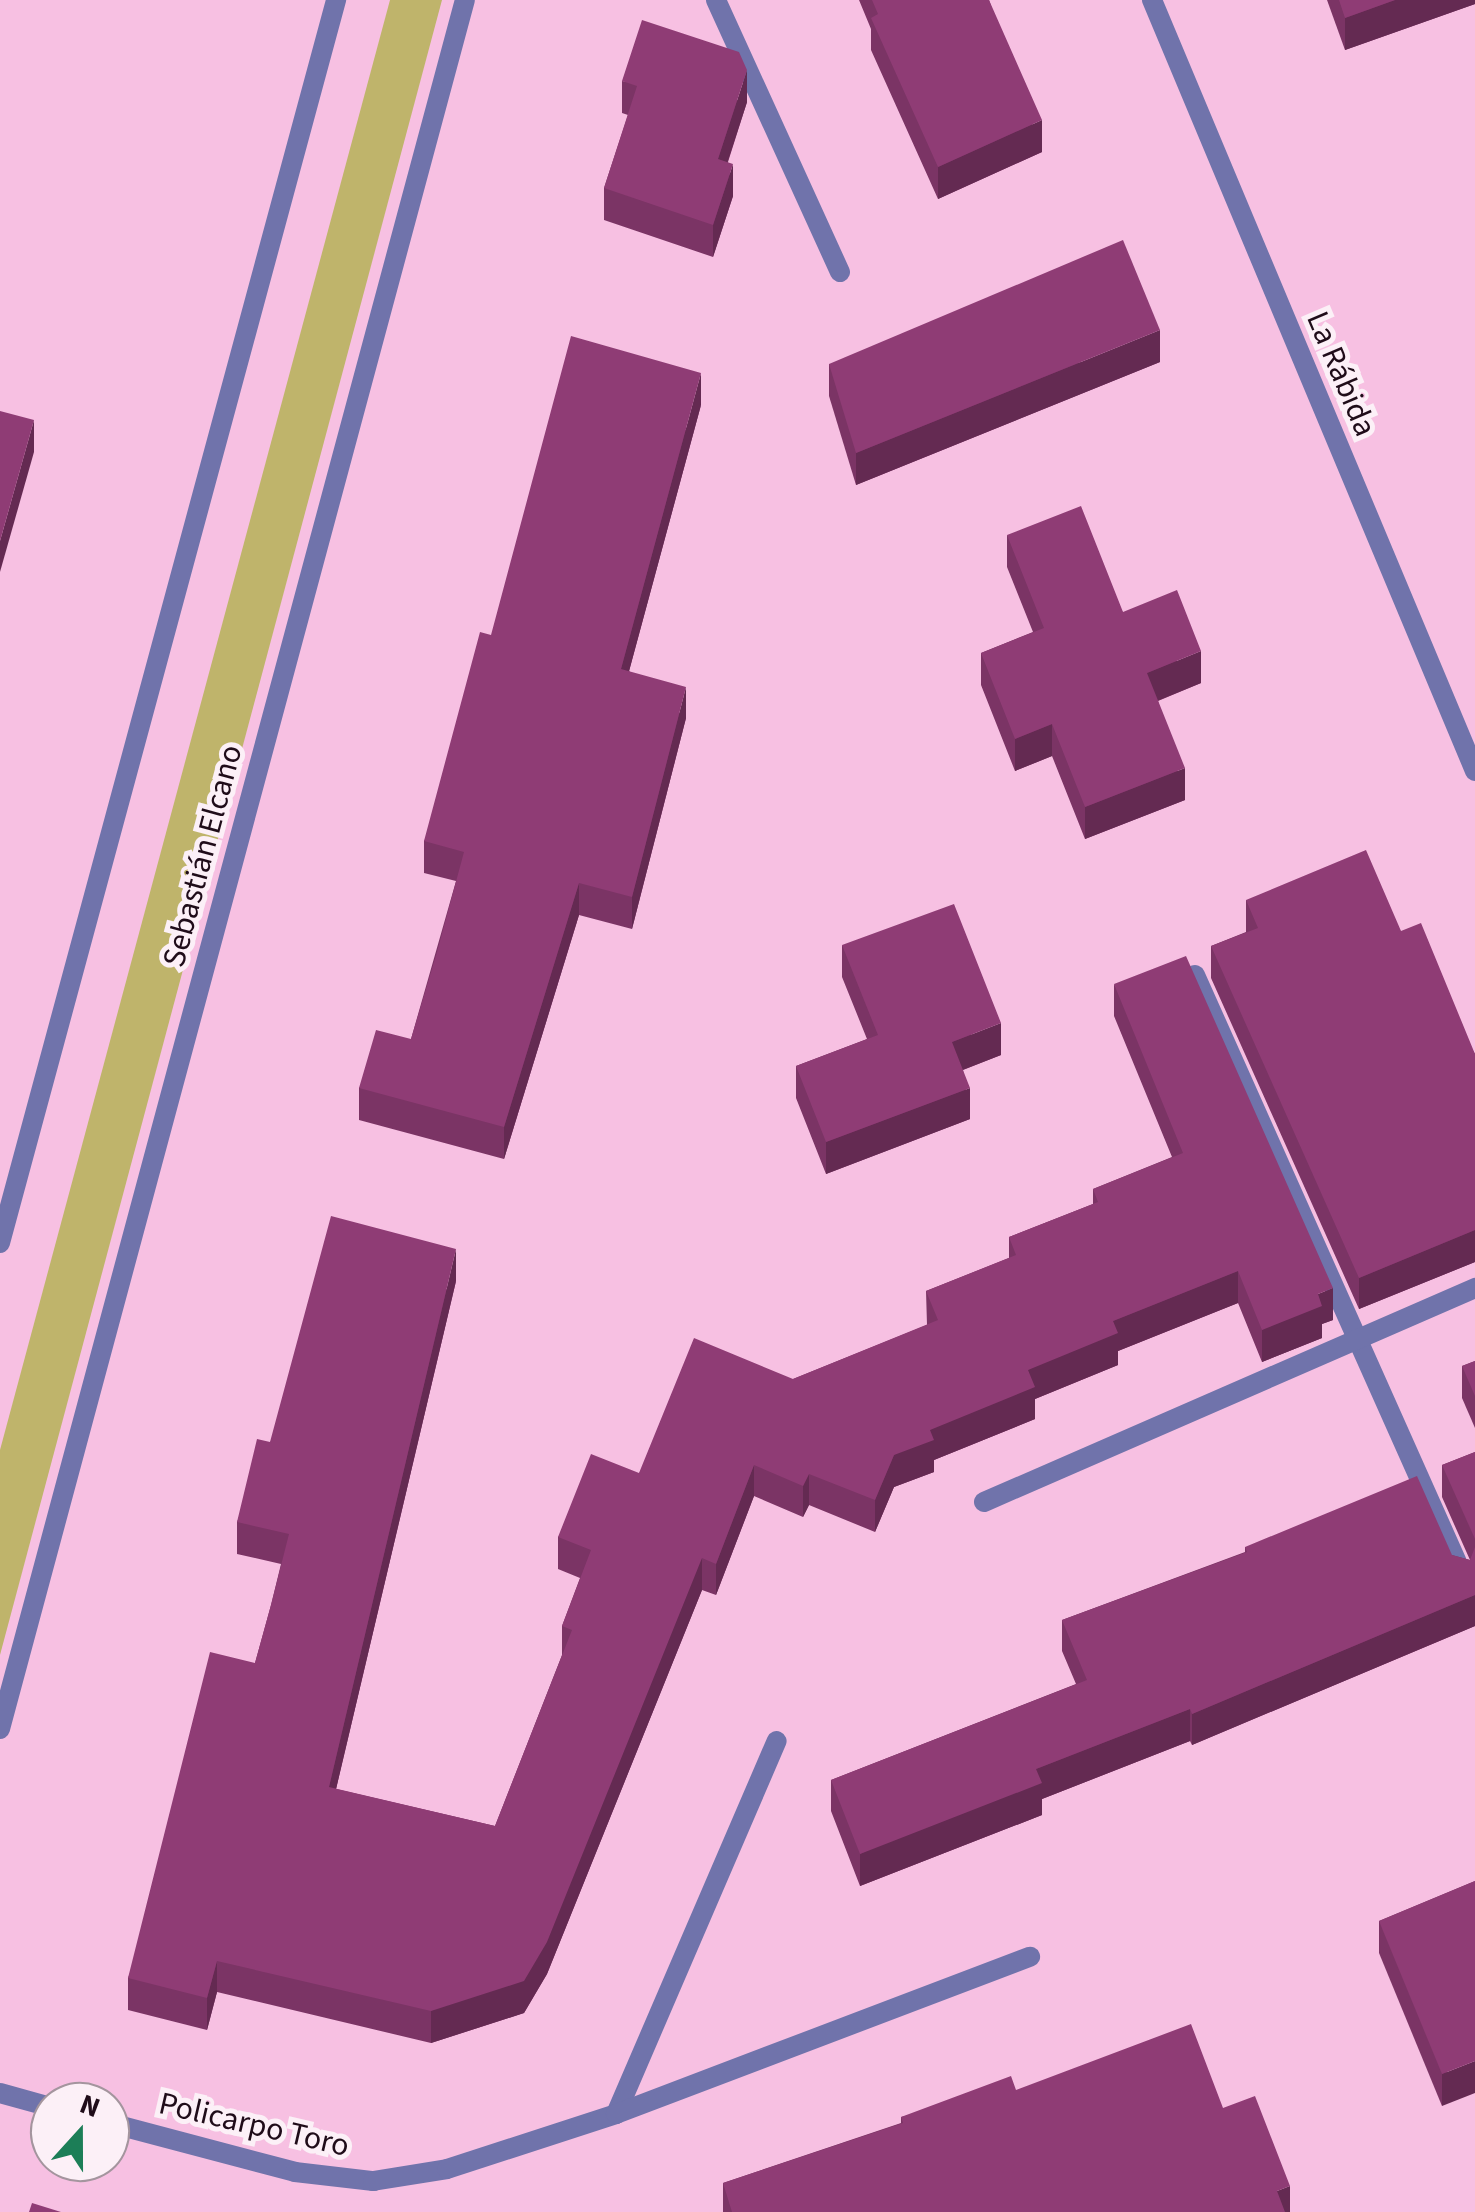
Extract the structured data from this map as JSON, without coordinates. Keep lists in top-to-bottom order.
{
  "streets": {
    "street": ["La Rábida", "Sebastián Elcano", "Policarpo Toro"]
  },
  "north": "top"
}
